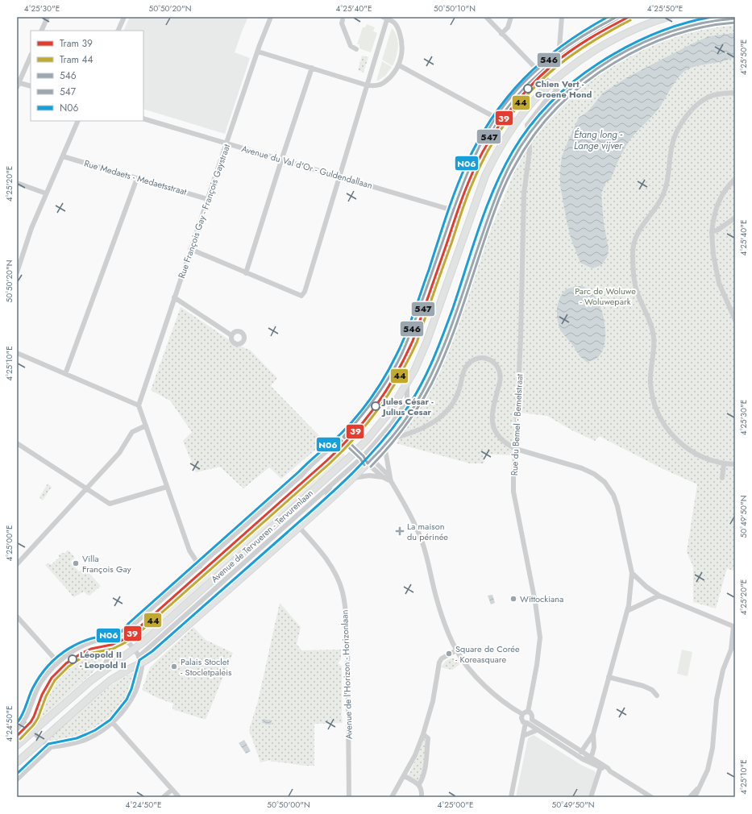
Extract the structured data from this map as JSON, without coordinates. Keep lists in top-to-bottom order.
{
  "streets": {
    "main road": ["Avenue de Tervueren - Tervurenlaan"],
    "street": [
      "Avenue du Val d'Or - Guldendallaan",
      "Rue Medaets - Medaetsstraat",
      "Rue François Gay - François Gaystraat",
      "Rue du Bemel - Bemelstraat",
      "Avenue de l'Horizon - Horizonlaan"
    ]
  },
  "crossings": [
    ["Avenue du Val d'Or - Guldendallaan", "Rue François Gay - François Gaystraat"],
    ["Avenue du Val d'Or - Guldendallaan", "Avenue de Tervueren - Tervurenlaan"],
    ["Rue Medaets - Medaetsstraat", "Rue François Gay - François Gaystraat"],
    ["Rue du Bemel - Bemelstraat", "Avenue de Tervueren - Tervurenlaan"],
    ["Avenue de Tervueren - Tervurenlaan", "Avenue de l'Horizon - Horizonlaan"]
  ],
  "water": ["Étang long - Lange vijver"],
  "parks": ["Parc de Woluwe - Woluwepark"],
  "places": {
    "other": [
      "Chien Vert - Groene Hond",
      "Jules César - Julius Cesar",
      "Villa François Gay",
      "Wittockiana",
      "Square de Corée - Koreasquare",
      "Léopold II - Leopold II",
      "Palais Stoclet - Stocletpaleis"
    ],
    "health": ["La maison du périnée"]
  },
  "lines": [
    "tram line 39",
    "transit line 546",
    "transit line N06",
    "tram line 44",
    "transit line 547"
  ],
  "legend": [
    "Tram 39",
    "Tram 44",
    "546",
    "547",
    "N06"
  ],
  "coordinates": [
    "4°25'30\"E",
    "50°50'20\"N",
    "4°25'40\"E",
    "50°50'10\"N",
    "4°25'50\"E",
    "4°25'20\"E",
    "4°25'10\"E",
    "50°49'50\"N",
    "4°25'00\"E",
    "4°24'50\"E",
    "50°50'00\"N"
  ]
}
